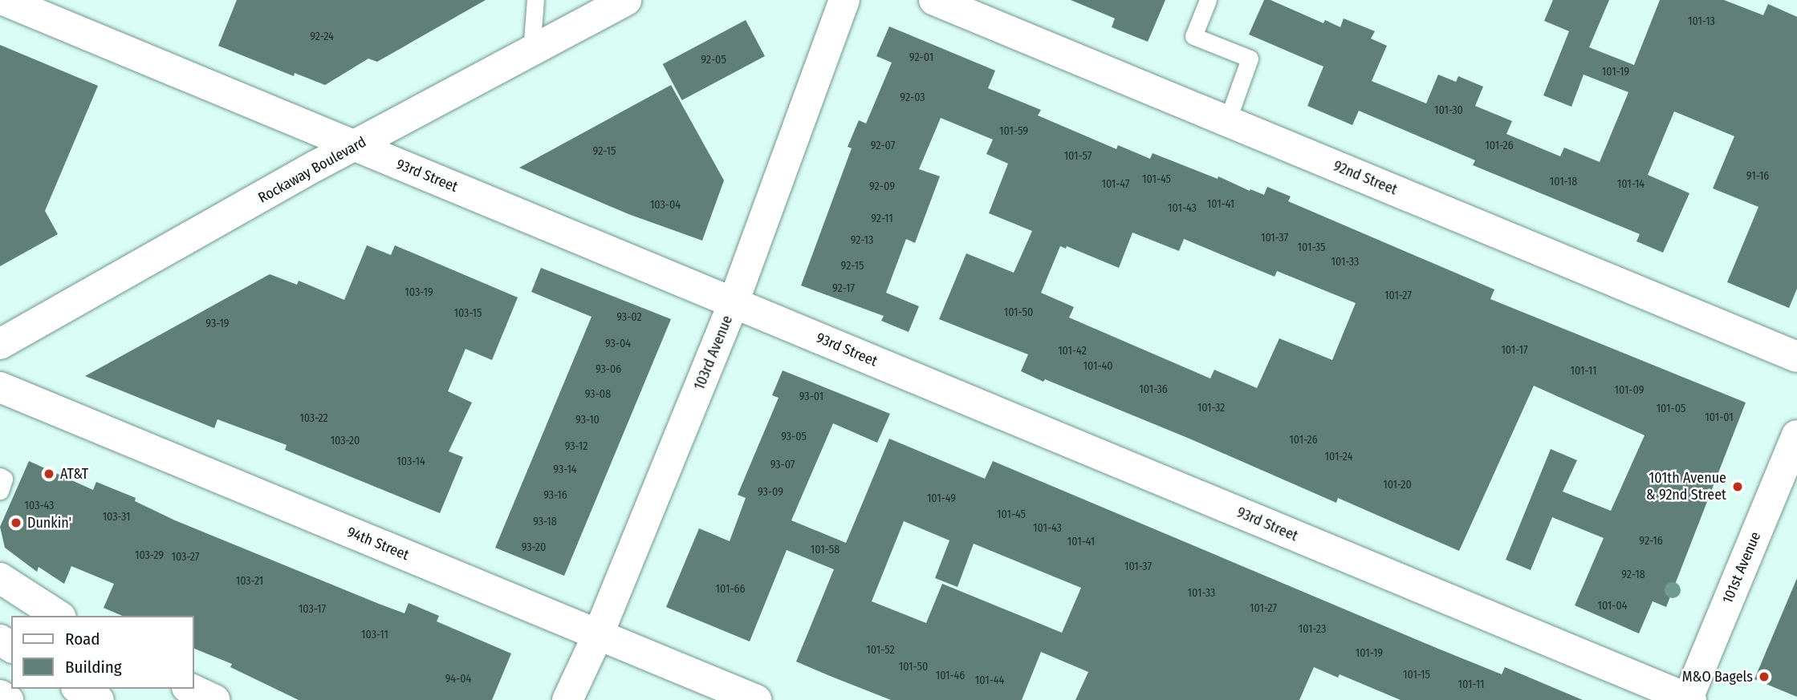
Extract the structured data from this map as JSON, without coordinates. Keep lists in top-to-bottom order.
{
  "streets": {
    "street": [
      "Rockaway Boulevard",
      "93rd Street",
      "92nd Street",
      "103rd Avenue",
      "94th Street",
      "101st Avenue"
    ]
  },
  "crossings": [
    ["Rockaway Boulevard", "93rd Street"],
    ["93rd Street", "103rd Avenue"],
    ["93rd Street", "101st Avenue"],
    ["103rd Avenue", "94th Street"]
  ],
  "places": [
    "AT&T",
    "101th Avenue & 92nd Street",
    "Dunkin'",
    "M&O Bagels"
  ],
  "house_numbers": [
    "101-13",
    "92-24",
    "92-01",
    "92-05",
    "101-19",
    "92-03",
    "101-30",
    "101-59",
    "92-07",
    "101-26",
    "92-15",
    "101-57",
    "91-16",
    "101-45",
    "101-18",
    "101-47",
    "101-14",
    "92-09",
    "101-41",
    "103-04",
    "101-43",
    "92-11",
    "101-37",
    "92-13",
    "101-35",
    "101-33",
    "92-15",
    "92-17",
    "103-19",
    "101-27",
    "101-50",
    "103-15",
    "93-02",
    "93-19",
    "93-04",
    "101-17",
    "101-42",
    "101-40",
    "93-06",
    "101-11",
    "101-36",
    "101-09",
    "93-08",
    "93-01",
    "101-32",
    "101-05",
    "101-01",
    "103-22",
    "93-10",
    "93-05",
    "101-26",
    "103-20",
    "93-12",
    "101-24",
    "103-14",
    "93-07",
    "93-14",
    "101-20",
    "93-09",
    "93-16",
    "101-49",
    "103-43",
    "101-45",
    "103-31",
    "93-18",
    "101-43",
    "92-16",
    "101-41",
    "93-20",
    "101-58",
    "103-29",
    "103-27",
    "101-37",
    "92-18",
    "103-21",
    "101-66",
    "101-33",
    "101-04",
    "101-27",
    "103-17",
    "101-23",
    "103-11",
    "101-52",
    "101-19",
    "101-50",
    "101-15",
    "101-46",
    "94-04",
    "101-44",
    "101-11"
  ],
  "legend": ["Road", "Building"]
}
